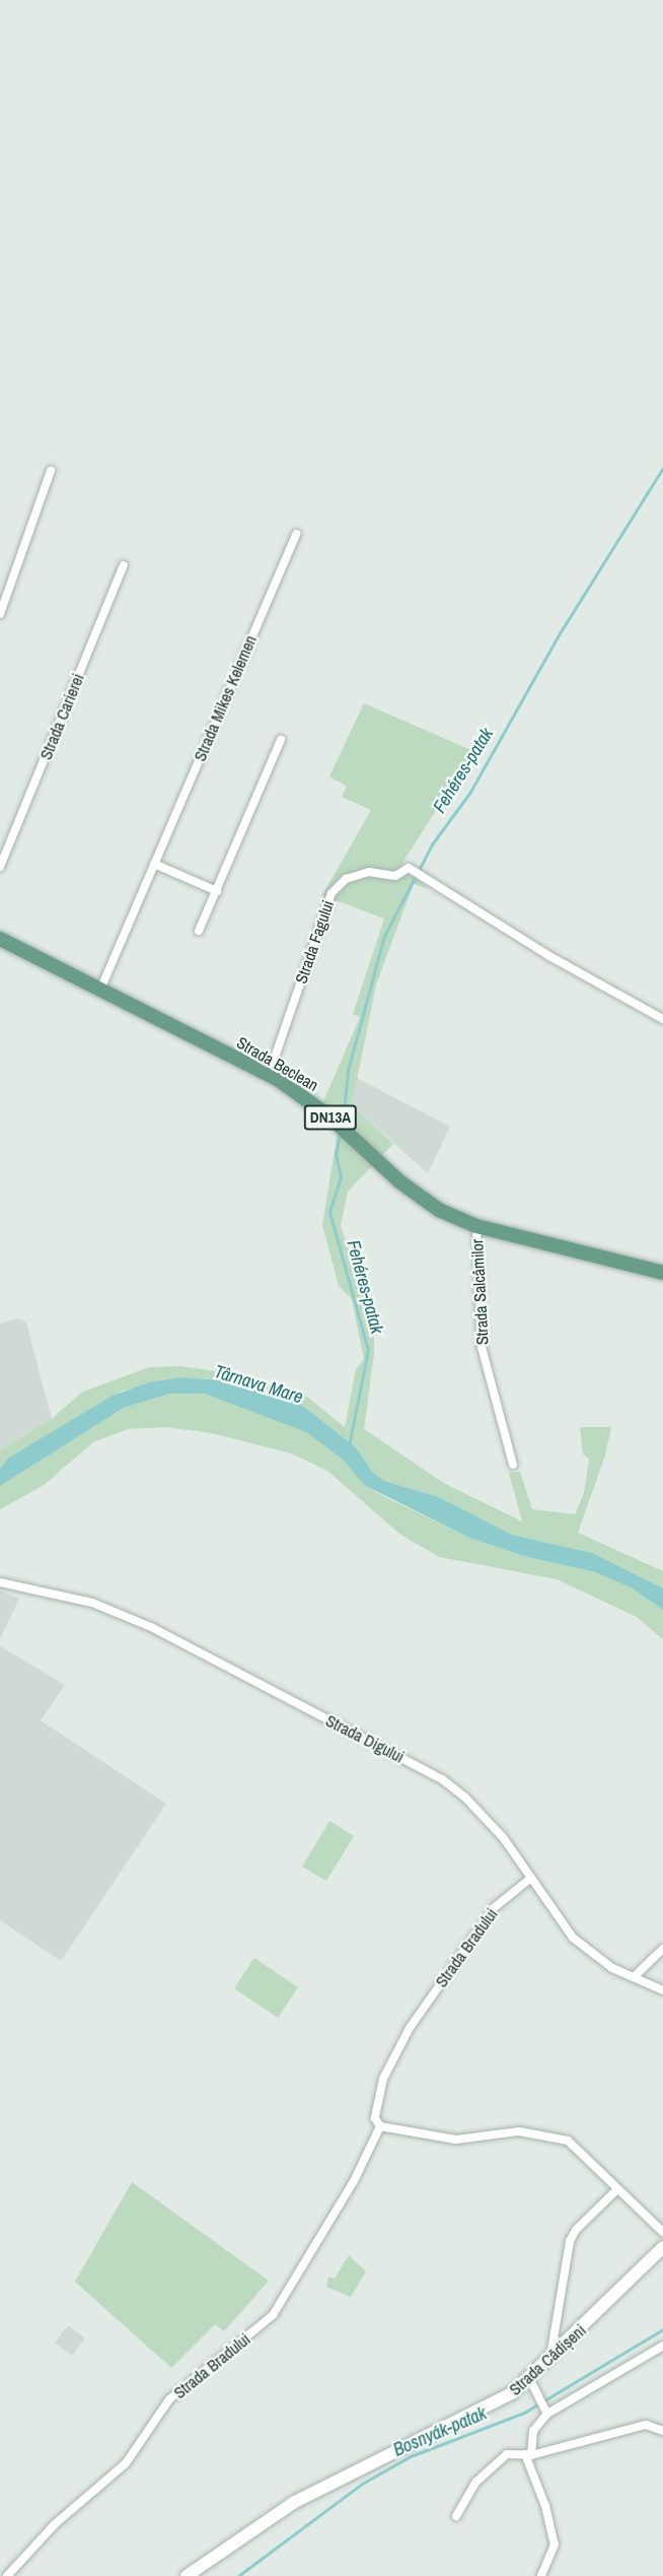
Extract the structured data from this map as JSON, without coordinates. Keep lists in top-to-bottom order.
{
  "streets": {
    "main road": ["Strada Beclean", "DN13A", "Strada Cădișeni"],
    "street": [
      "Strada Mikes Kelemen",
      "Strada Carierei",
      "Strada Fagului",
      "Strada Salcâmilor",
      "Strada Digului",
      "Strada Bradului"
    ]
  },
  "crossings": [
    ["Strada Mikes Kelemen", "Strada Beclean"],
    ["Strada Fagului", "Strada Beclean"],
    ["Strada Beclean", "Strada Salcâmilor"],
    ["Strada Digului", "Strada Bradului"]
  ],
  "water": ["Fehéres-patak", "Târnava Mare", "Bosnyák-patak"]
}
